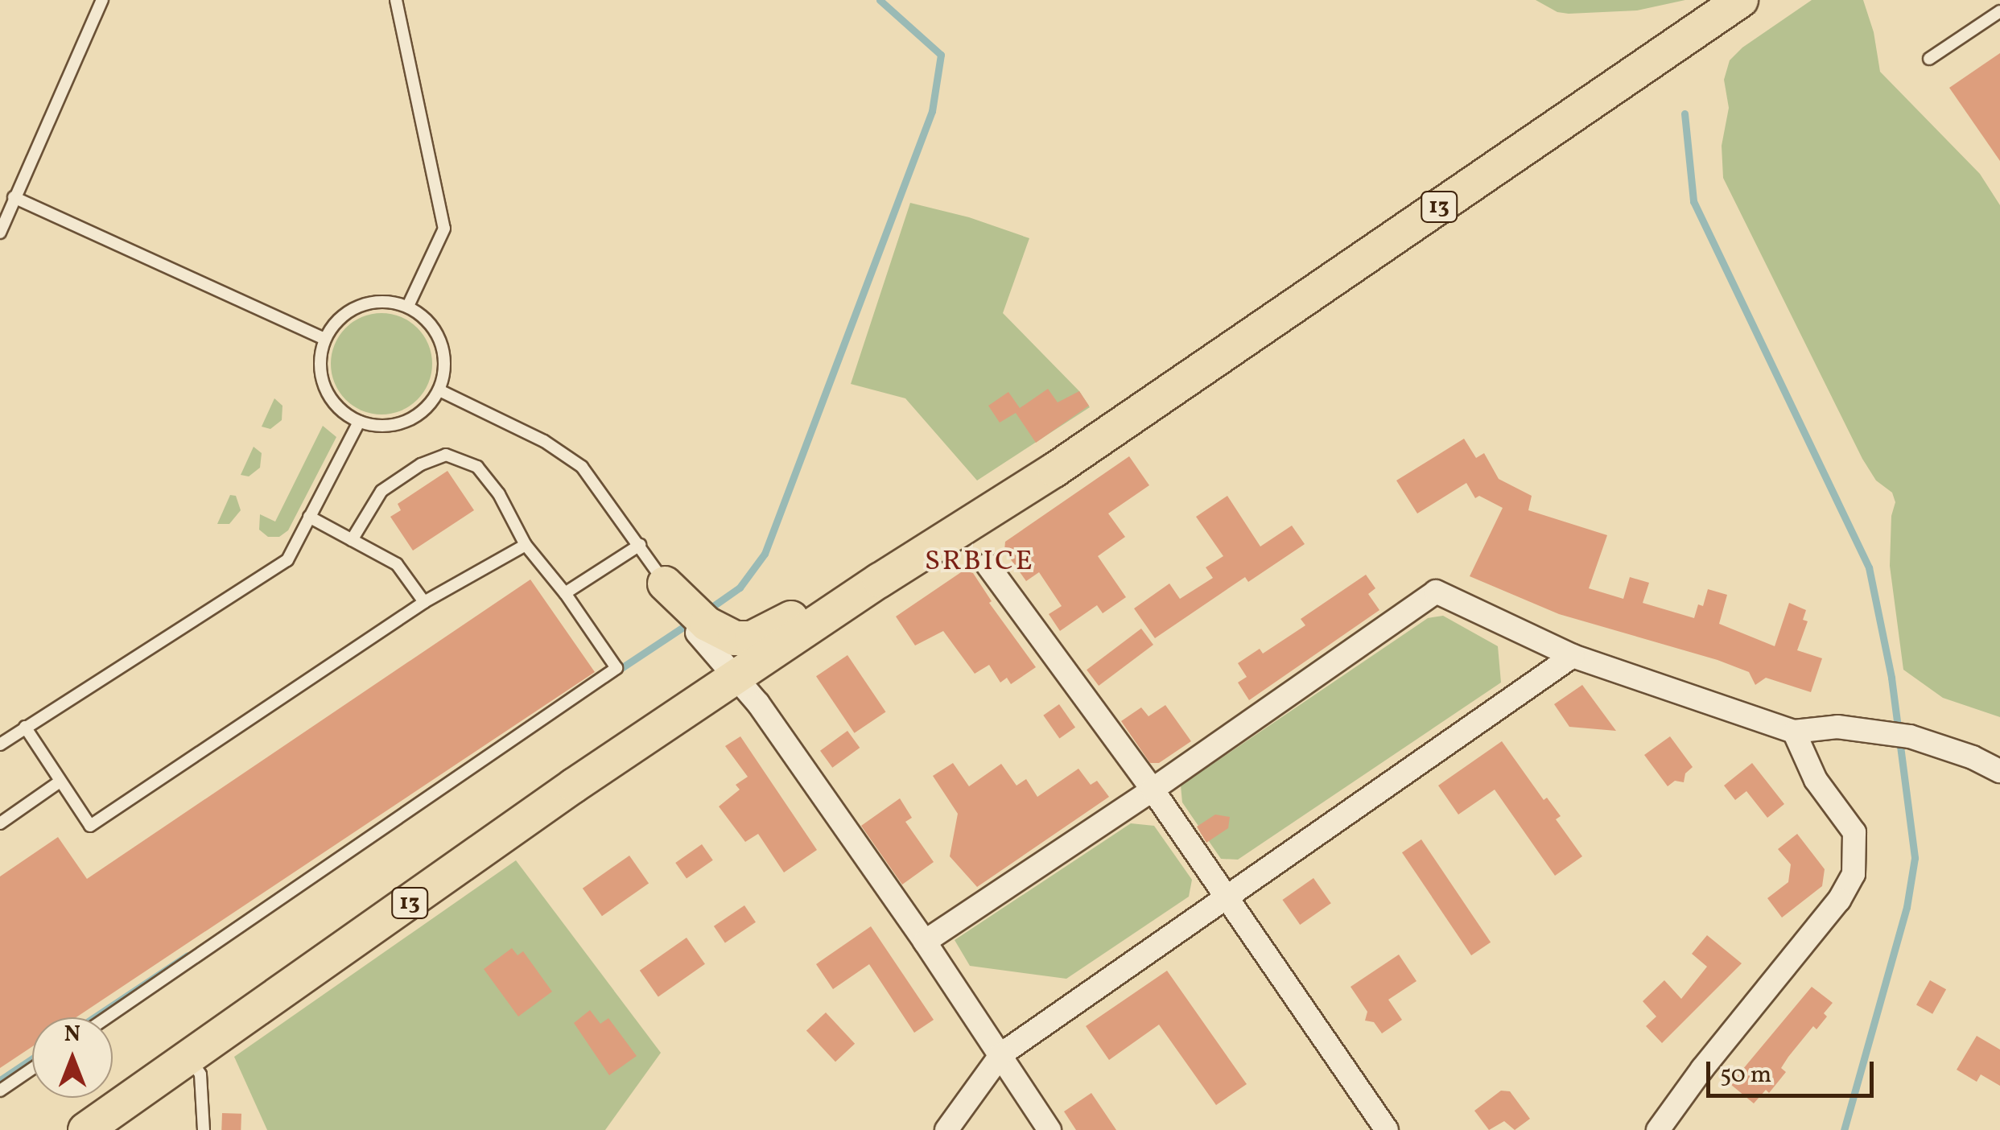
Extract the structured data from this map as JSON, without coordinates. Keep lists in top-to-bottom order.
{
  "streets": {
    "main road": ["13"]
  },
  "districts": ["SRBICE"],
  "scale_bar": "50 m",
  "north": "top"
}
